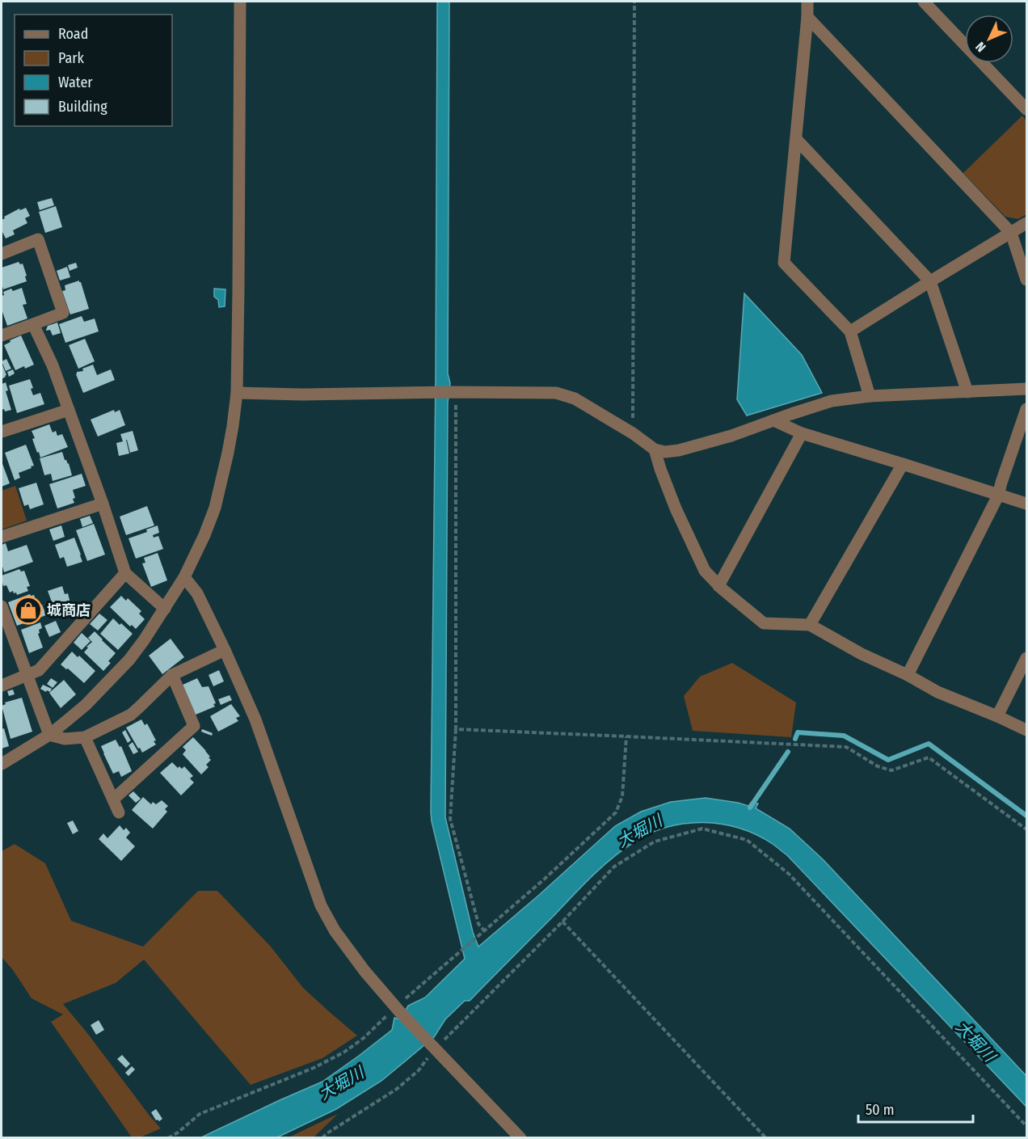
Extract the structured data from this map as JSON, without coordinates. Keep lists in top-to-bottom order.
{
  "water": ["大堀川"],
  "places": {
    "shop": ["城商店"]
  },
  "legend": [
    "Road",
    "Park",
    "Water",
    "Building"
  ],
  "scale_bar": "50 m",
  "north": "bottom left"
}
